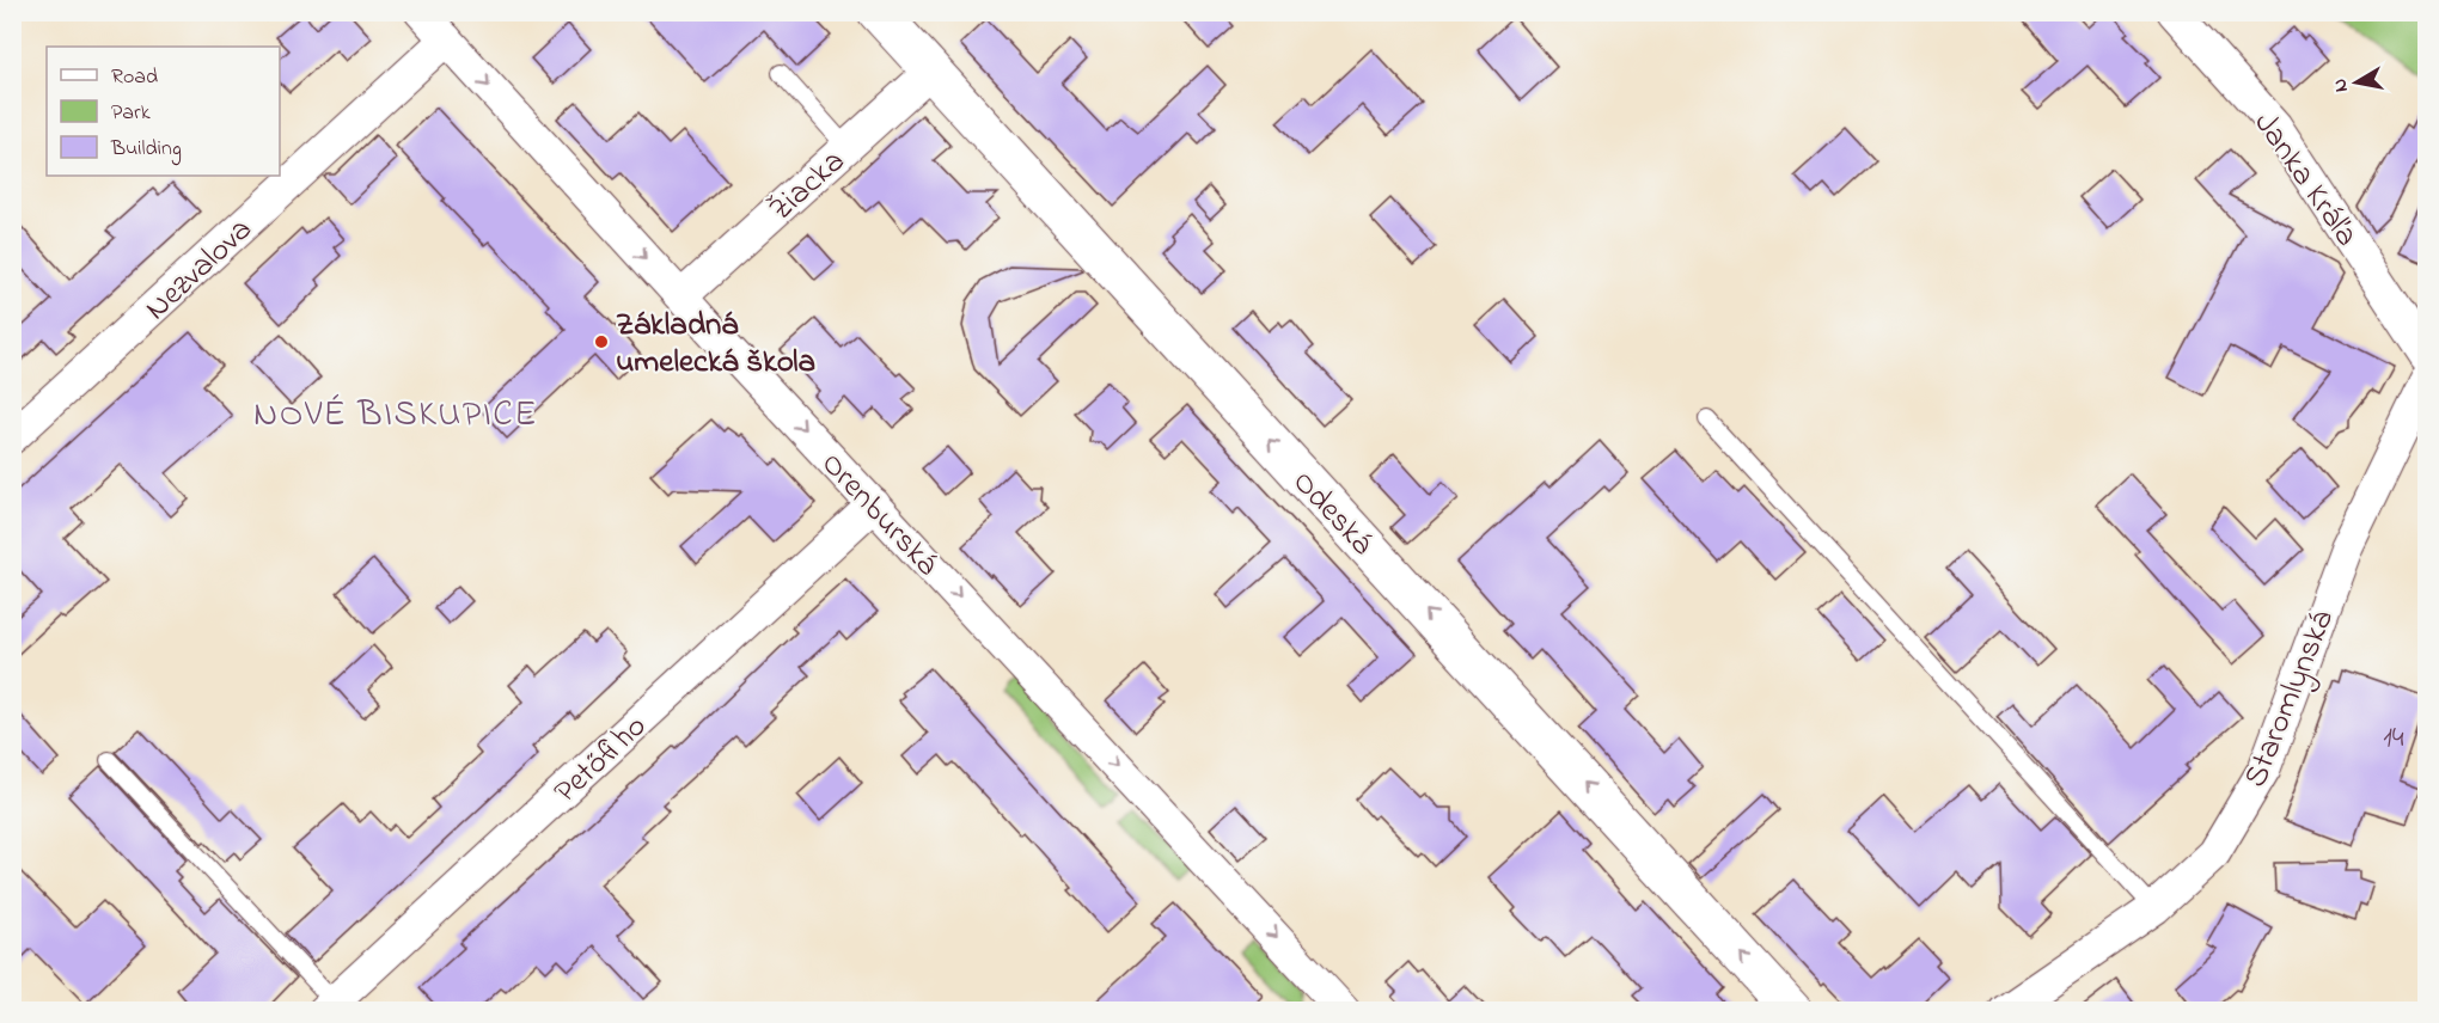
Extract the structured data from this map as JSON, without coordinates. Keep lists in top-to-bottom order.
{
  "streets": {
    "street": [
      "Janka Kráľa",
      "Žiacka",
      "Nezvalova",
      "Odeská",
      "Orenburská",
      "Staromlynská",
      "Petőfiho"
    ]
  },
  "crossings": [
    ["Žiacka", "Odeská"],
    ["Žiacka", "Orenburská"],
    ["Nezvalova", "Orenburská"],
    ["Orenburská", "Petőfiho"]
  ],
  "one_way": ["Odeská", "Orenburská"],
  "districts": ["NOVÉ BISKUPICE"],
  "places": ["Základná umelecká škola"],
  "house_numbers": ["14"],
  "legend": ["Road", "Park", "Building"],
  "north": "left"
}
